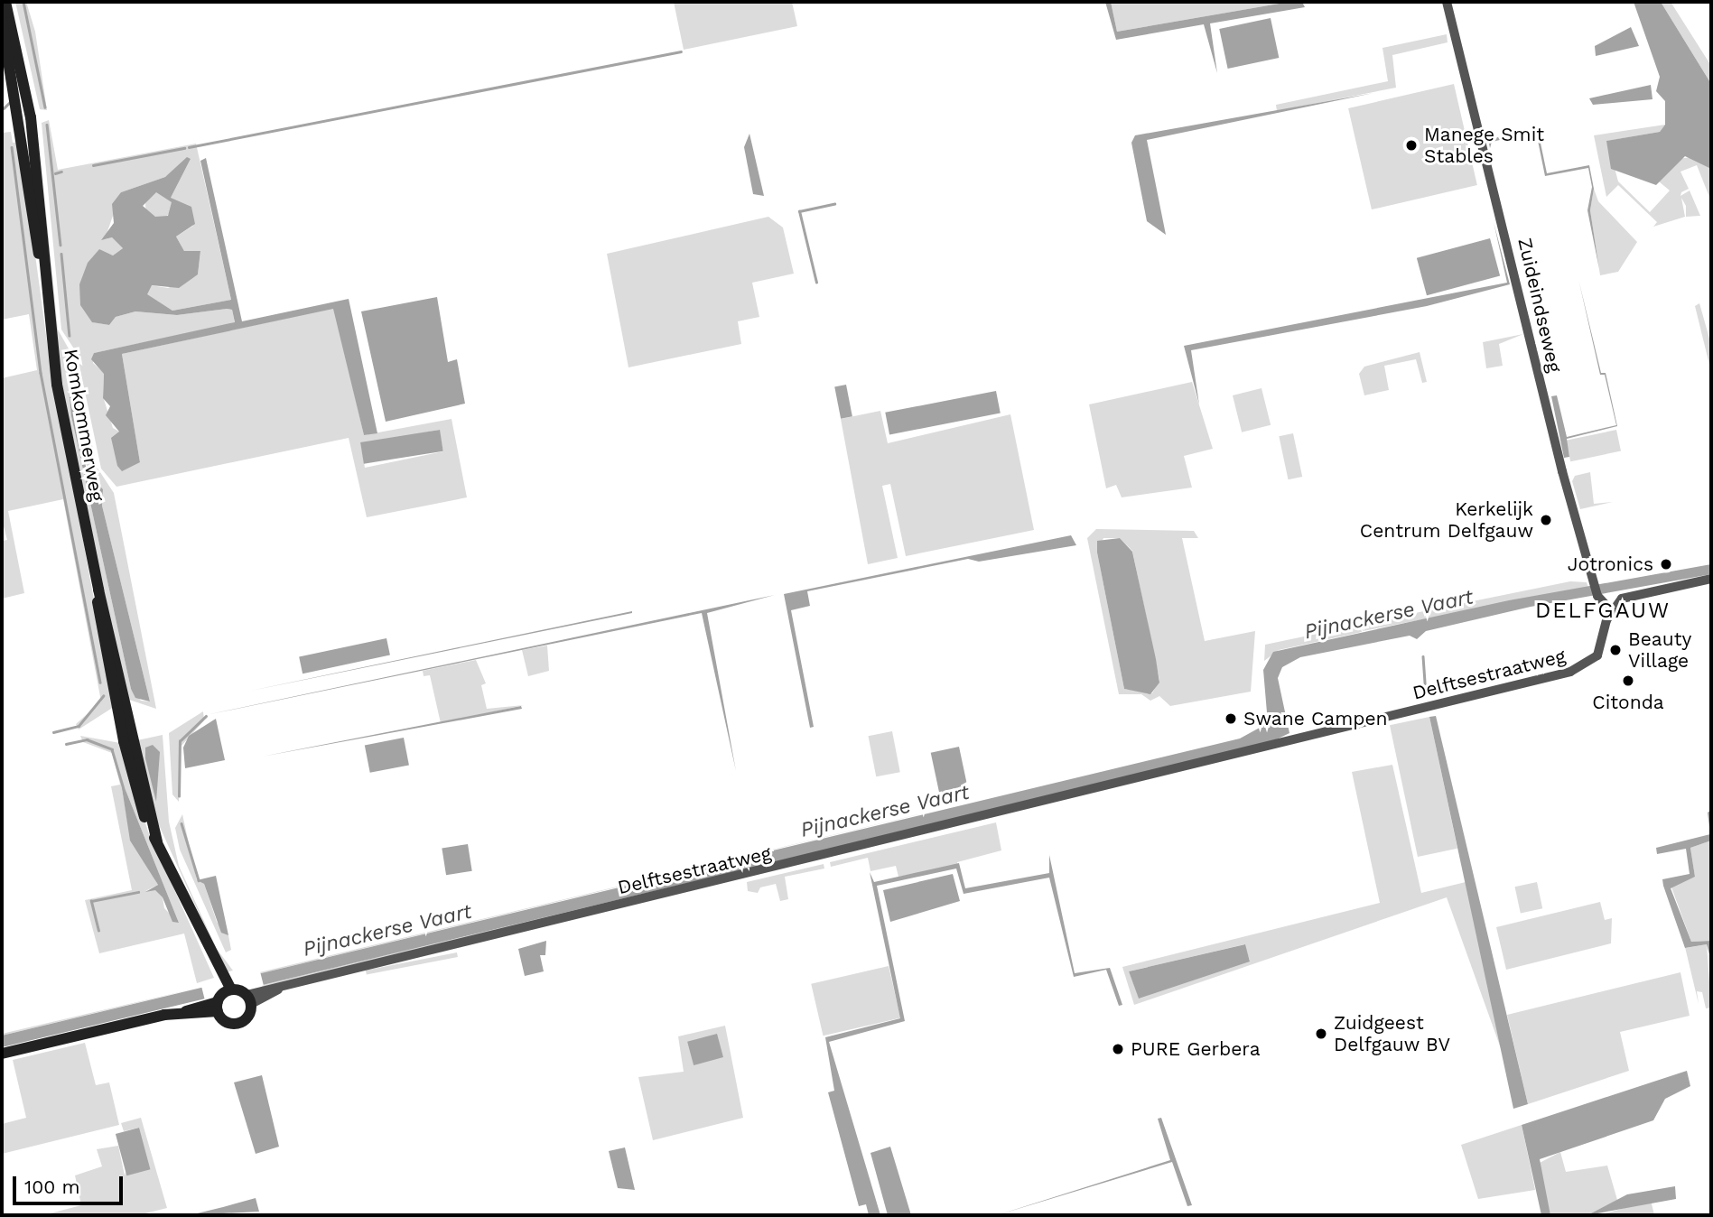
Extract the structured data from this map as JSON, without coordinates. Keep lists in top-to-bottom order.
{
  "streets": {
    "main road": ["Komkommerweg", "Delftsestraatweg"],
    "street": ["Zuideindseweg"]
  },
  "crossings": [
    ["Zuideindseweg", "Delftsestraatweg"],
    ["Komkommerweg", "Delftsestraatweg"]
  ],
  "districts": ["DELFGAUW"],
  "water": ["Pijnackerse Vaart"],
  "places": [
    "Manege Smit Stables",
    "Kerkelijk Centrum Delfgauw",
    "Jotronics",
    "Beauty Village",
    "Citonda",
    "Swane Campen",
    "Zuidgeest Delfgauw BV",
    "PURE Gerbera"
  ],
  "scale_bar": "100 m"
}
